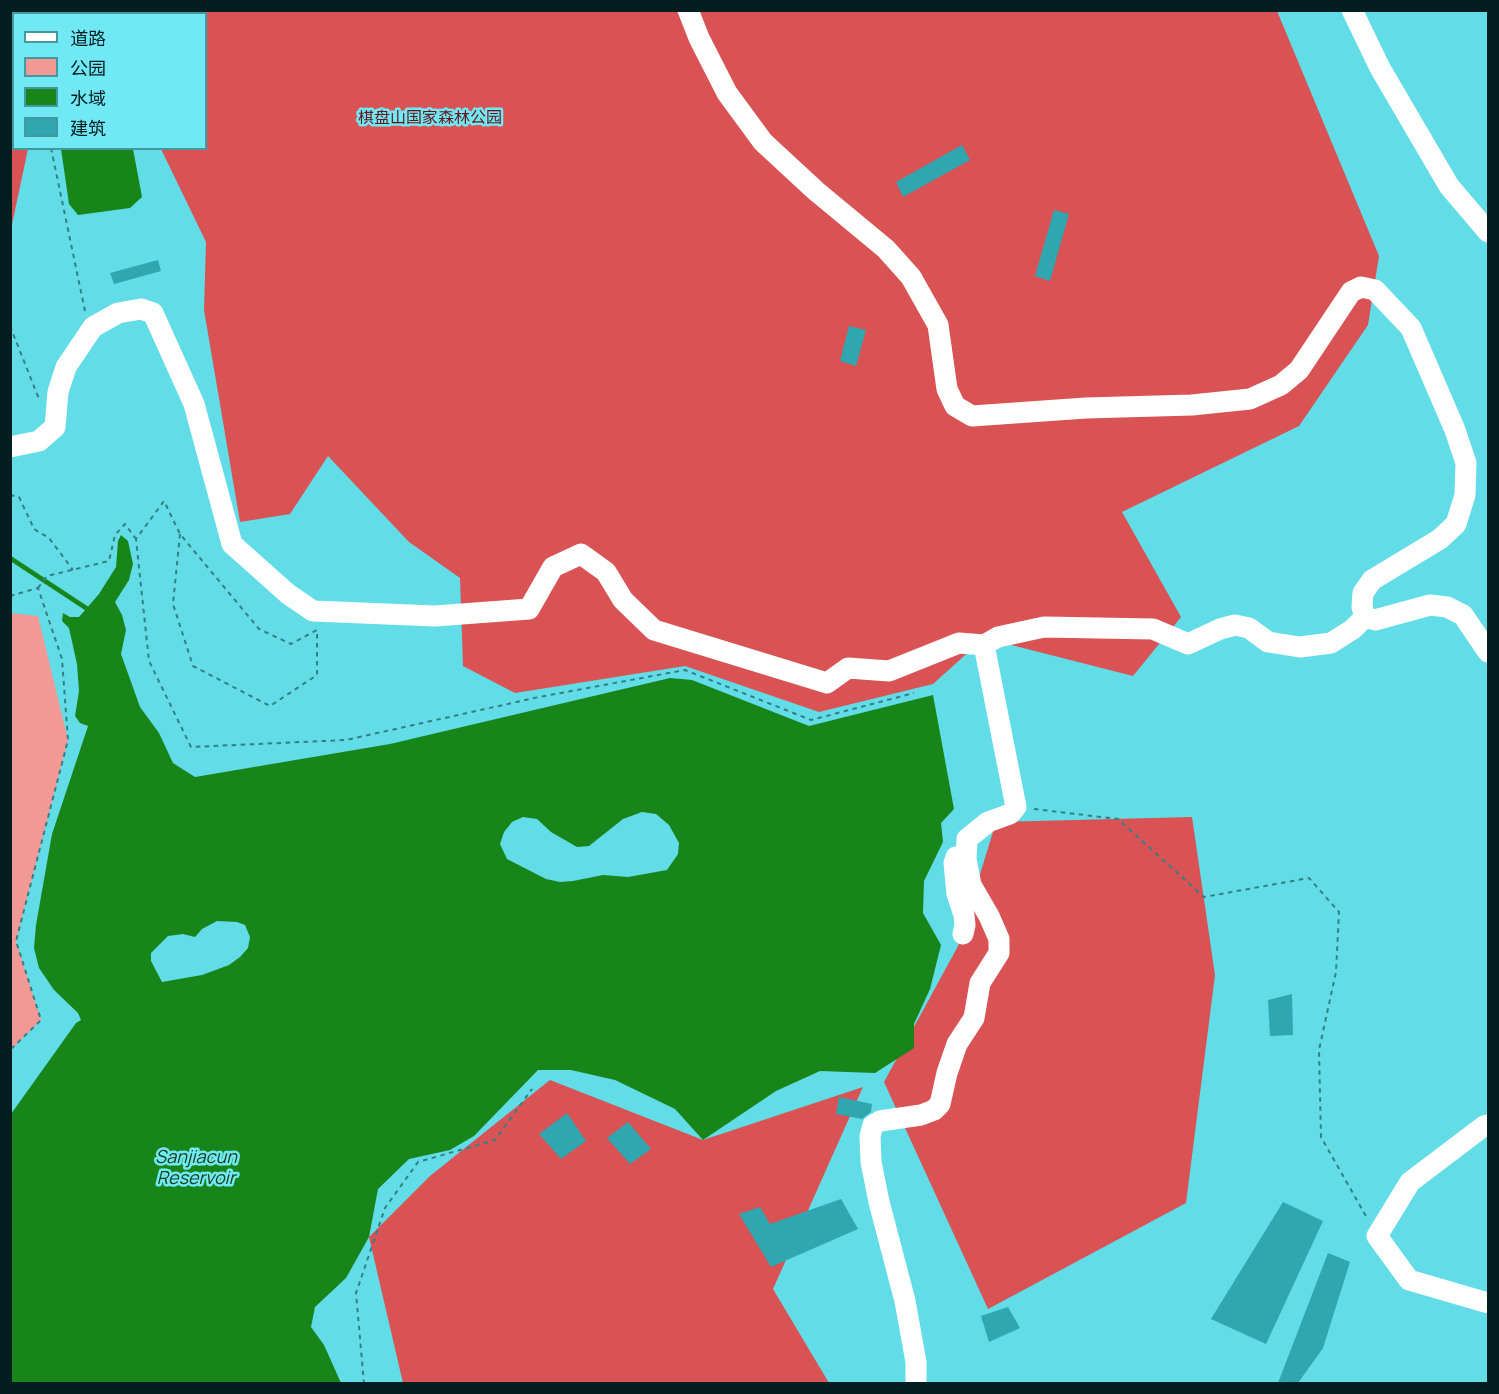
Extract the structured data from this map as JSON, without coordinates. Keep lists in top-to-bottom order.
{
  "water": ["Sanjiacun Reservoir"],
  "parks": ["棋盘山国家森林公园"],
  "legend": [
    "道路",
    "公园",
    "水域",
    "建筑"
  ]
}
